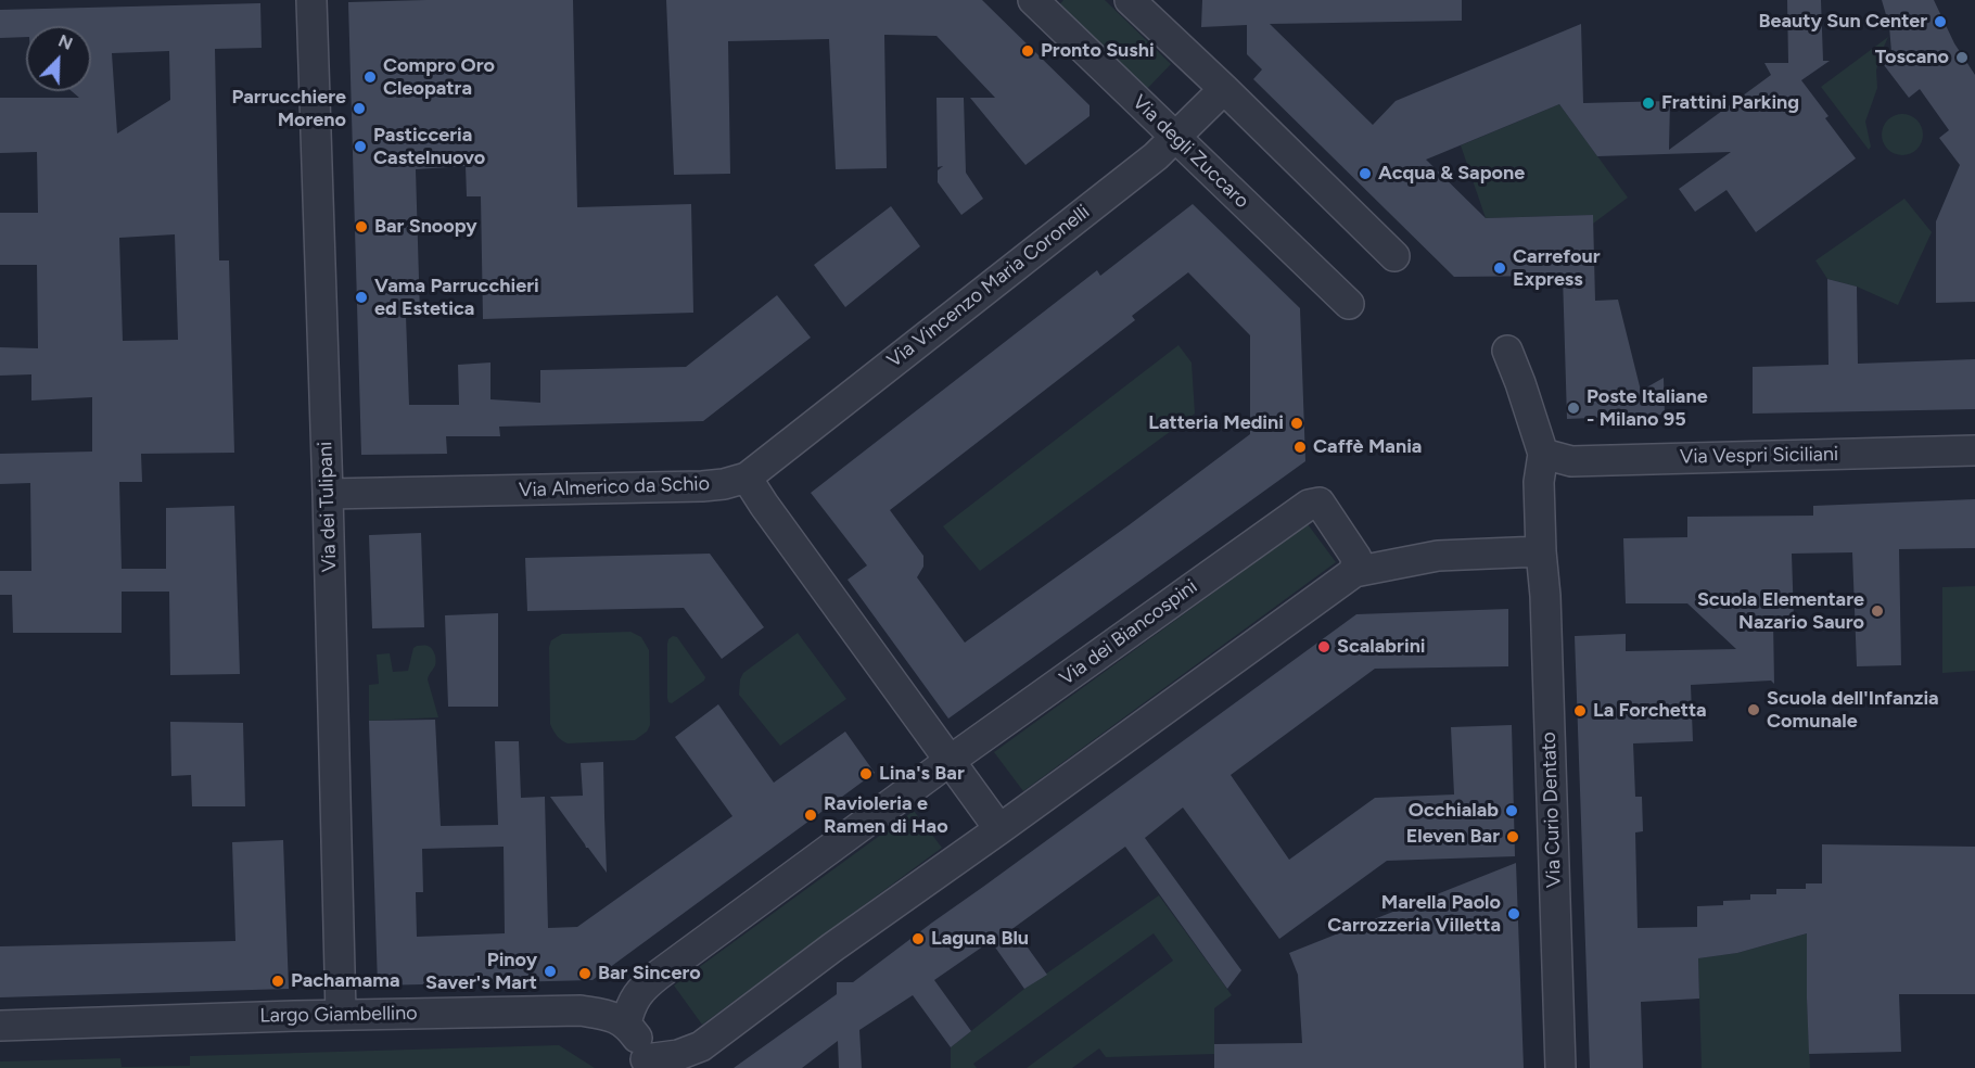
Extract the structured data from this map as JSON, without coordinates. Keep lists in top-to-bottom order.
{
  "streets": {
    "street": [
      "Via degli Zuccaro",
      "Via Vincenzo Maria Coronelli",
      "Via Vespri Siciliani",
      "Via Almerico da Schio",
      "Via dei Tulipani",
      "Via dei Biancospini",
      "Via Curio Dentato",
      "Largo Giambellino"
    ]
  },
  "crossings": [
    ["Via degli Zuccaro", "Via Vincenzo Maria Coronelli"],
    ["Via Vincenzo Maria Coronelli", "Via Almerico da Schio"],
    ["Via Vespri Siciliani", "Via Curio Dentato"],
    ["Via Almerico da Schio", "Via dei Tulipani"],
    ["Via dei Tulipani", "Largo Giambellino"],
    ["Via dei Biancospini", "Largo Giambellino"]
  ],
  "places": [
    "Beauty Sun Center",
    "Pronto Sushi",
    "Toscano",
    "Compro Oro Cleopatra",
    "Frattini Parking",
    "Parrucchiere Moreno",
    "Pasticceria Castelnuovo",
    "Acqua & Sapone",
    "Bar Snoopy",
    "Carrefour Express",
    "Vama Parrucchieri ed Estetica",
    "Poste Italiane - Milano 95",
    "Latteria Medini",
    "Caffè Mania",
    "Scuola Elementare Nazario Sauro",
    "Scalabrini",
    "Scuola dell'Infanzia Comunale",
    "La Forchetta",
    "Lina's Bar",
    "Occhialab",
    "Ravioleria e Ramen di Hao",
    "Eleven Bar",
    "Marella Paolo Carrozzeria Villetta",
    "Laguna Blu",
    "Pinoy Saver's Mart",
    "Bar Sincero",
    "Pachamama"
  ],
  "north": "top right"
}
